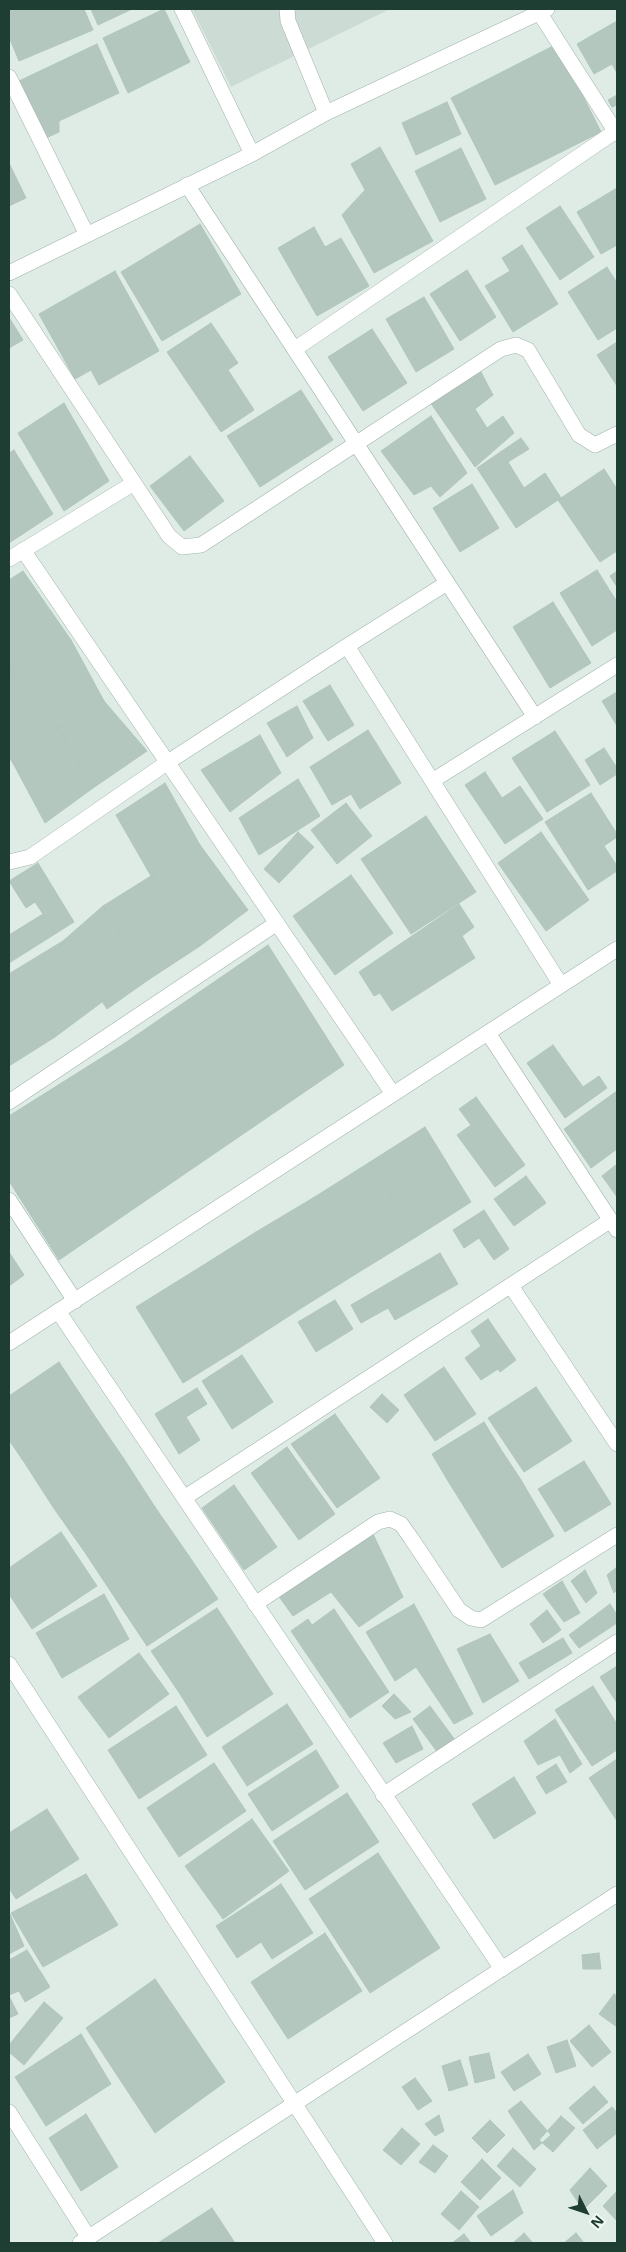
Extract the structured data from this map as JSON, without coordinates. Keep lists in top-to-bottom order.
{
  "north": "bottom right"
}
